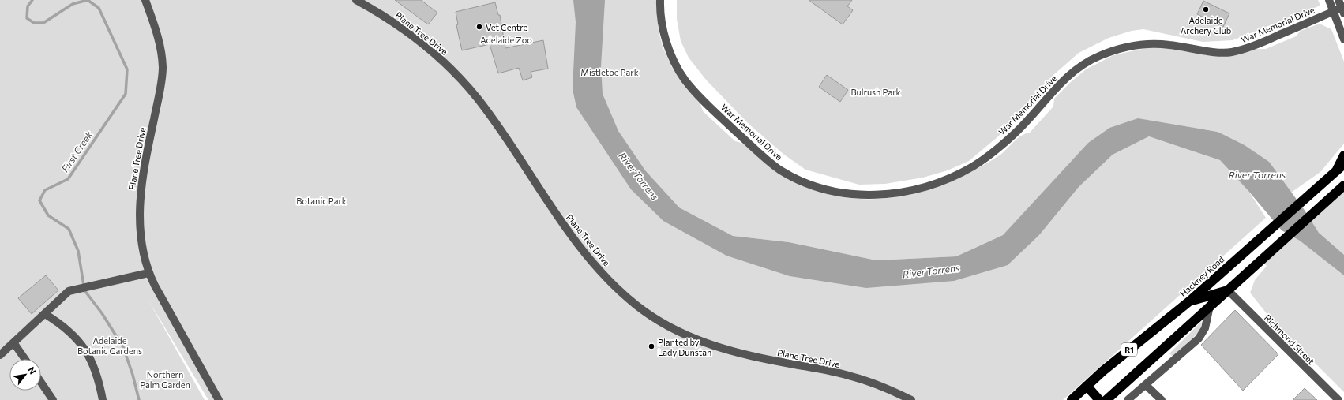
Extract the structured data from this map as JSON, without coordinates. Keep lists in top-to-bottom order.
{
  "streets": {
    "highway": ["Hackney Road", "R1"],
    "street": ["War Memorial Drive", "Plane Tree Drive", "Richmond Street"]
  },
  "crossings": [
    ["Richmond Street", "R1"]
  ],
  "water": ["First Creek", "River Torrens"],
  "parks": [
    "Adelaide Zoo",
    "Mistletoe Park",
    "Bulrush Park",
    "Botanic Park",
    "Adelaide Botanic Gardens",
    "Northern Palm Garden"
  ],
  "places": ["Adelaide Archery Club", "Vet Centre", "Planted by Lady Dunstan"],
  "north": "top right"
}
